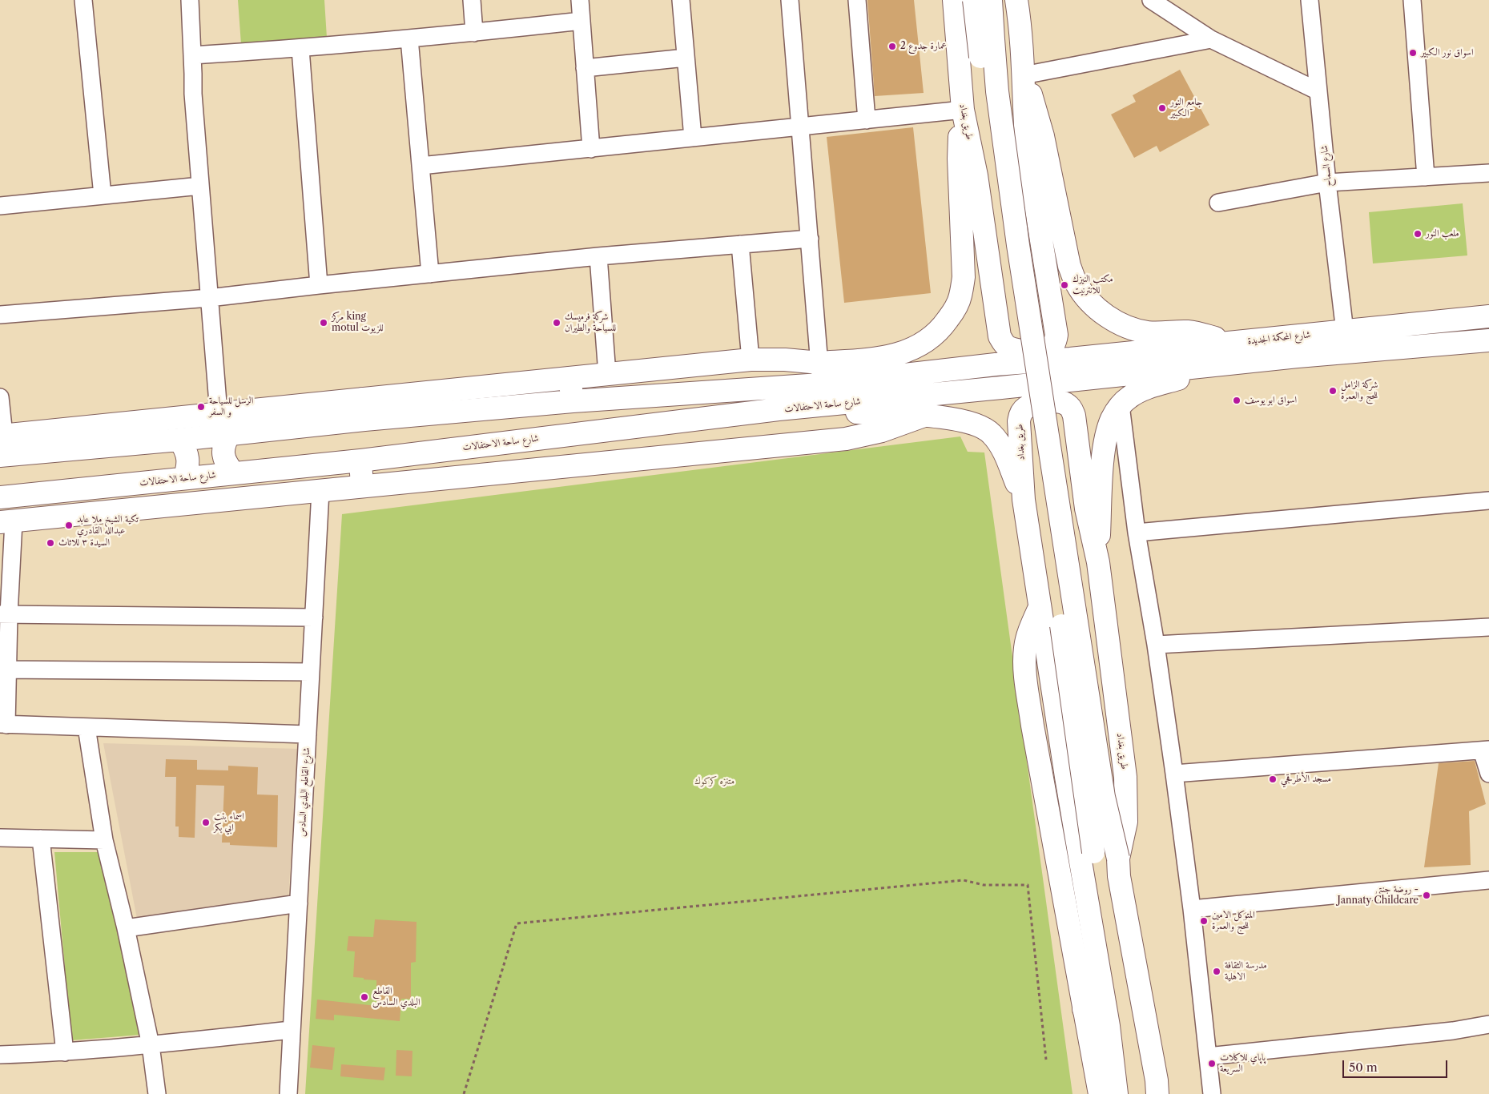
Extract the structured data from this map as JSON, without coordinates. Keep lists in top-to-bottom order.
{
  "streets": {
    "main road": ["طريق بغداد", "شارع المحكمة الجديدة", "شارع ساحة الاحتفالات"],
    "street": ["شارع السماح", "شارع القاطع البلدي السادس"]
  },
  "crossings": [
    ["شارع السماح", "شارع المحكمة الجديدة"],
    ["شارع المحكمة الجديدة", "شارع ساحة الاحتفالات"]
  ],
  "parks": ["متنزه كركوك"],
  "places": [
    "عمارة جدوع 2",
    "اسواق نور الكبير",
    "جامع النور الكبير",
    "ملعب النور",
    "مكتب النيزك للانترنيت",
    "مركز king motul للزيوت",
    "شركة فرميسك للسياحة والطيران",
    "شركة الزامل للحج والعمرة",
    "اسواق ابو يوسف",
    "الرسل للسياحة و السفر",
    "تكية الشيخ ملا عابد عبدالله القادري",
    "السيدة ٣ للاثاث",
    "مسجد الأطرقجي",
    "اسماء بنت ابي بكر",
    "روضة جنتي - Jannaty Childcare",
    "المتوكل الامين للحج والعمرة",
    "مدرسة الثقافة الاهلية",
    "القاطع البلدي السادس",
    "پاپاي للاكلات السريعة"
  ],
  "scale_bar": "50 m"
}
